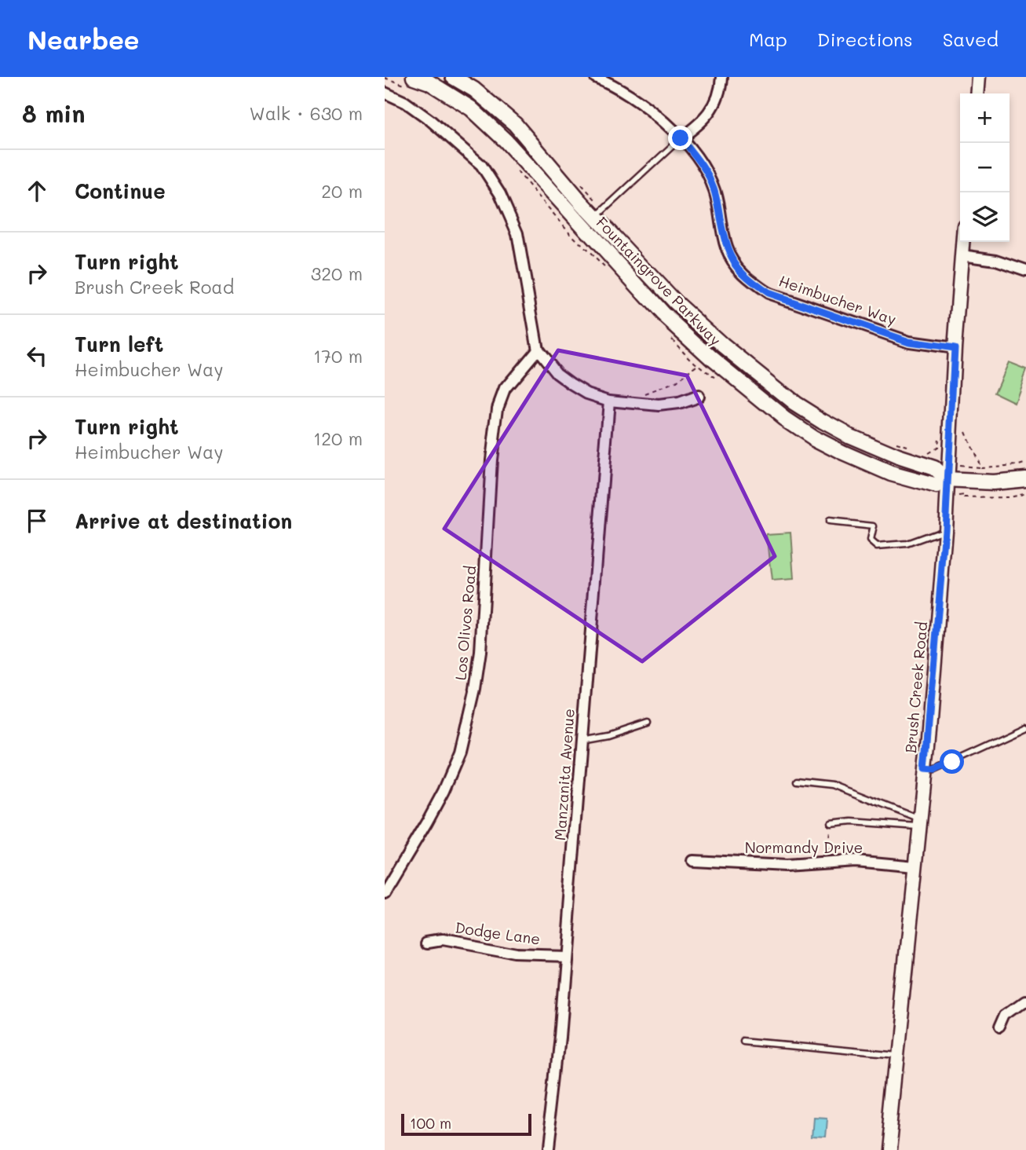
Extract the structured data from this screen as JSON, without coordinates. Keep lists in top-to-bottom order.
{
  "streets": {
    "main road": ["Fountaingrove Parkway"],
    "street": [
      "Heimbucher Way",
      "Los Olivos Road",
      "Brush Creek Road",
      "Manzanita Avenue",
      "Normandy Drive",
      "Dodge Lane"
    ]
  },
  "crossings": [
    ["Fountaingrove Parkway", "Brush Creek Road"],
    ["Heimbucher Way", "Brush Creek Road"],
    ["Brush Creek Road", "Normandy Drive"],
    ["Manzanita Avenue", "Dodge Lane"]
  ],
  "scale_bar": "100 m",
  "page": {
    "header": "Nearbee",
    "nav": ["Map", "Directions", "Saved"],
    "heading": ["8 min", "Walk · 630 m"],
    "map_buttons": ["+", "−"],
    "list": [
      ["Continue", "20 m"],
      ["Turn right", "Brush Creek Road", "320 m"],
      ["Turn left", "Heimbucher Way", "170 m"],
      ["Turn right", "Heimbucher Way", "120 m"],
      "Arrive at destination"
    ],
    "scale": "100 m"
  }
}
